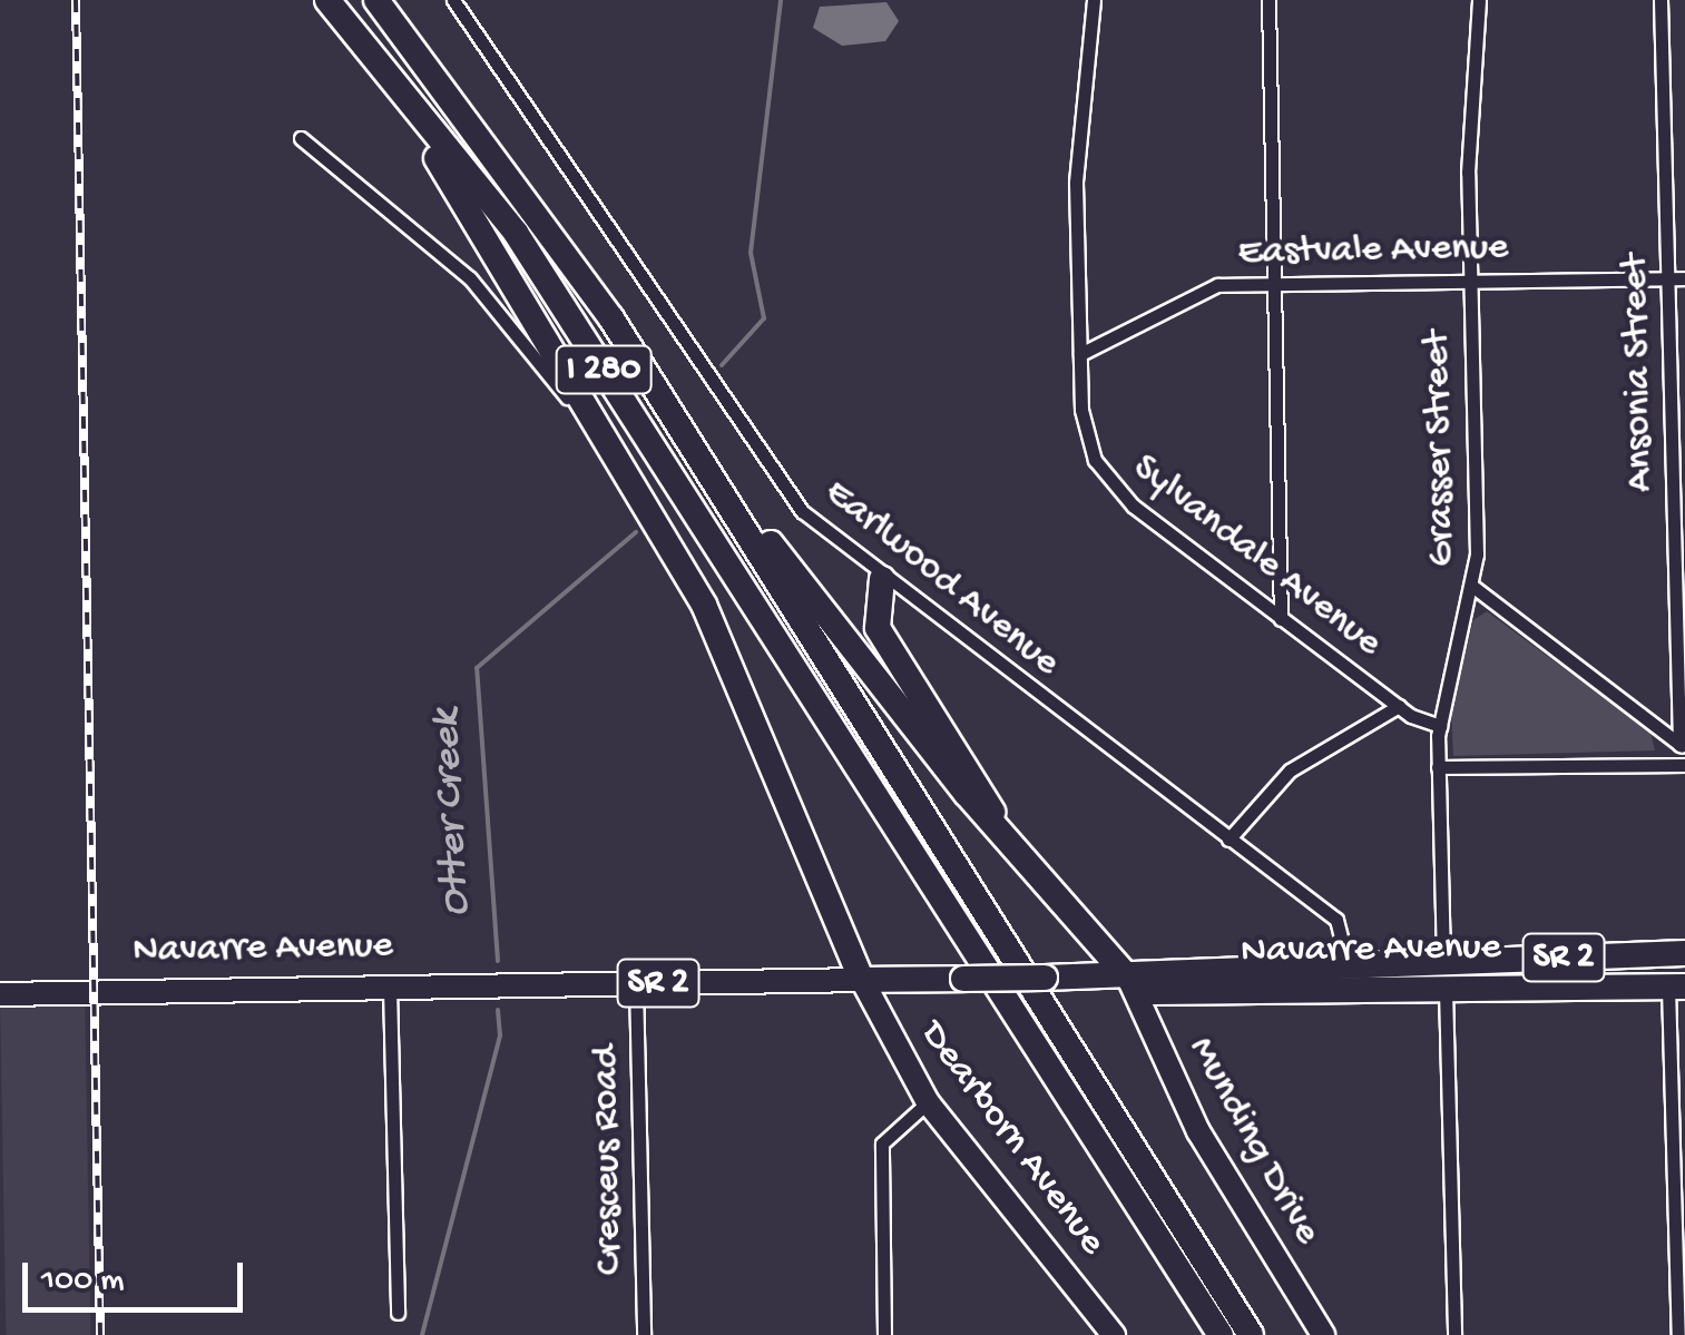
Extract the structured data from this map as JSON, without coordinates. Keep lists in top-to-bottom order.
{
  "streets": {
    "highway": ["I 280", "Navarre Avenue", "SR 2"],
    "main road": ["Dearborn Avenue", "Munding Drive"],
    "street": [
      "Eastvale Avenue",
      "Ansonia Street",
      "Grasser Street",
      "Sylvandale Avenue",
      "Earlwood Avenue",
      "Cresceus Road"
    ]
  },
  "crossings": [
    ["Eastvale Avenue", "Ansonia Street"],
    ["Eastvale Avenue", "Grasser Street"],
    ["Eastvale Avenue", "Sylvandale Avenue"],
    ["Grasser Street", "Sylvandale Avenue"],
    ["Grasser Street", "Navarre Avenue"],
    ["Earlwood Avenue", "Navarre Avenue"],
    ["Navarre Avenue", "Dearborn Avenue"],
    ["Navarre Avenue", "Munding Drive"],
    ["Navarre Avenue", "Cresceus Road"]
  ],
  "water": ["Otter Creek"],
  "scale_bar": "100 m"
}
